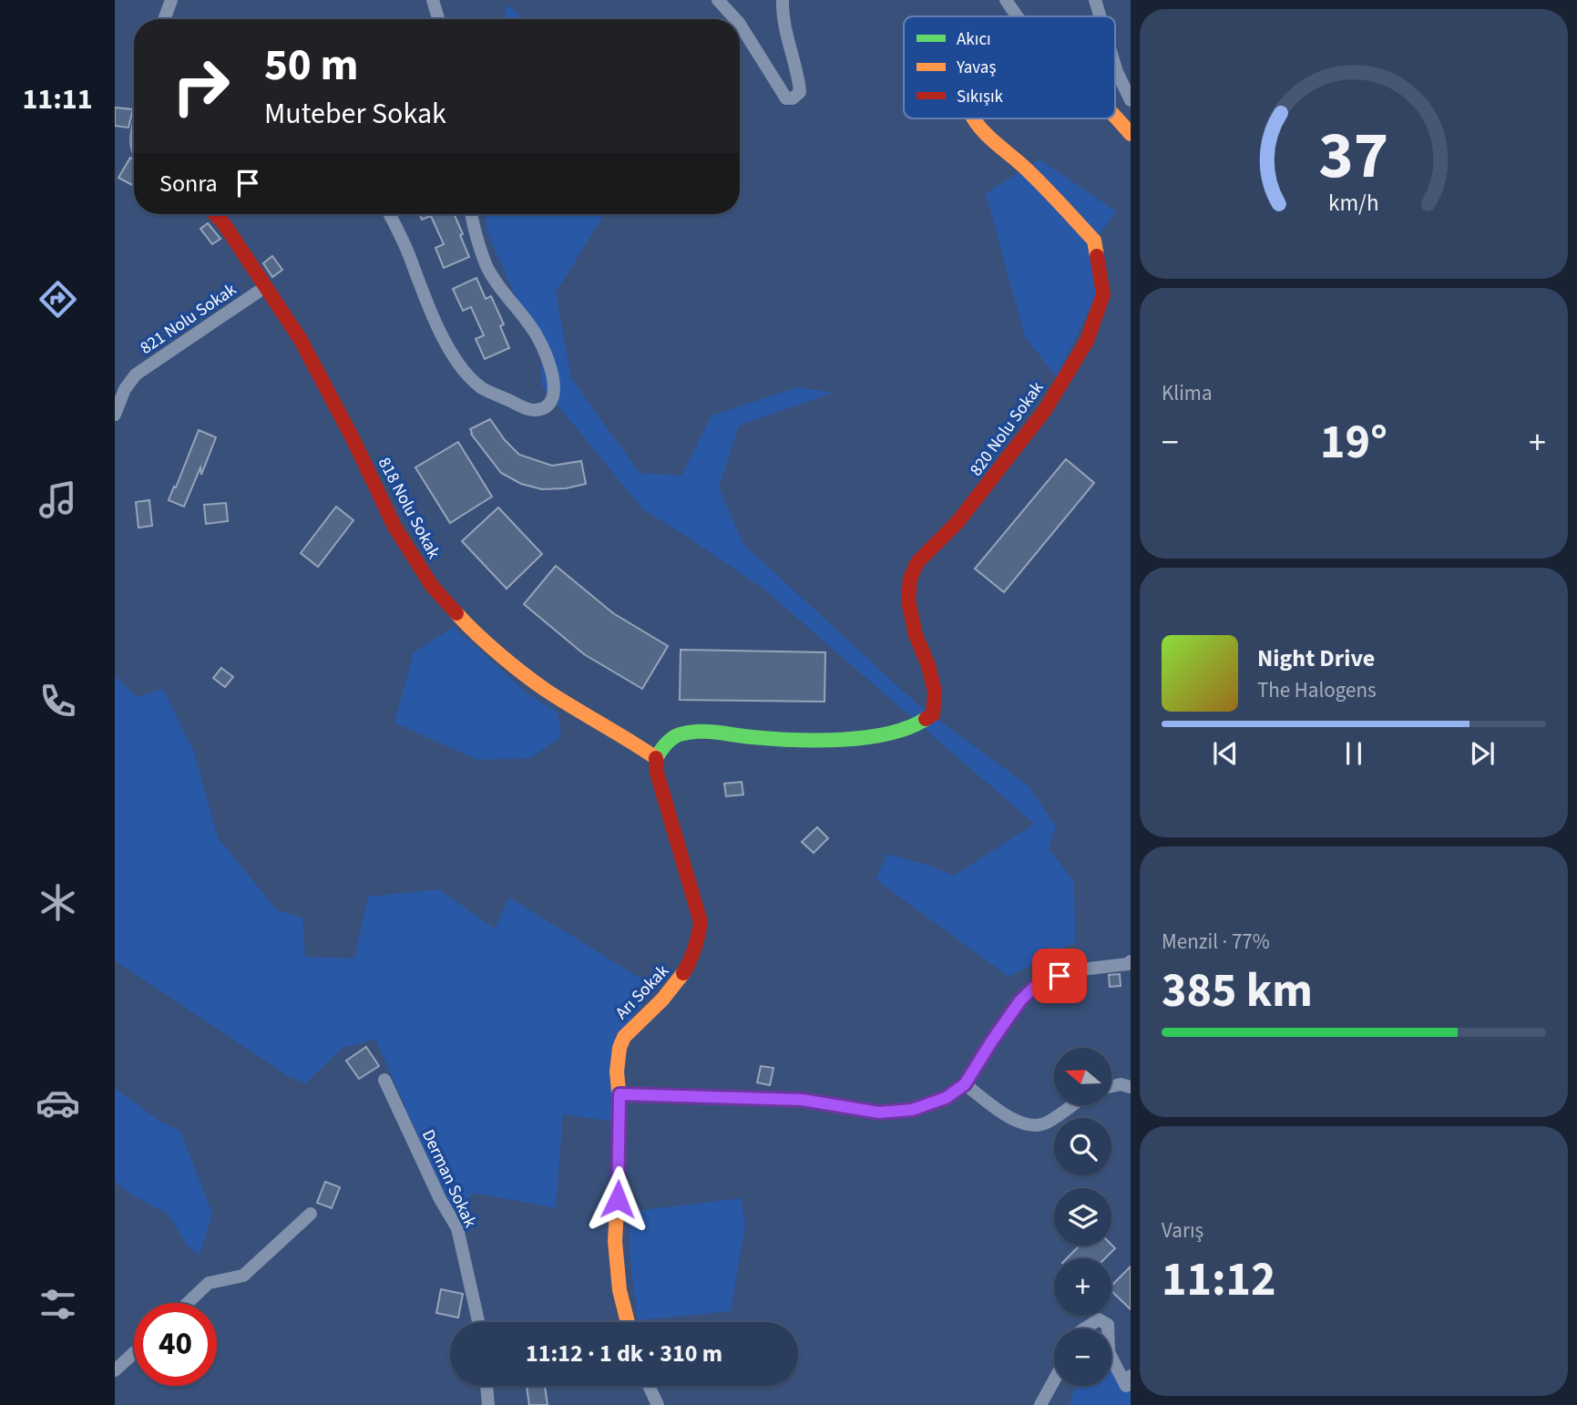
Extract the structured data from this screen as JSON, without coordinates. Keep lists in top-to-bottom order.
{
  "streets": {
    "street": [
      "821 Nolu Sokak",
      "820 Nolu Sokak",
      "818 Nolu Sokak",
      "Arı Sokak",
      "Derman Sokak"
    ]
  },
  "crossings": [
    ["821 Nolu Sokak", "818 Nolu Sokak"],
    ["820 Nolu Sokak", "818 Nolu Sokak"],
    ["820 Nolu Sokak", "Arı Sokak"],
    ["818 Nolu Sokak", "Arı Sokak"]
  ],
  "legend": ["Akıcı", "Yavaş", "Sıkışık"],
  "north": "left",
  "page": {
    "tabs": "11:11",
    "turn": ["50 m", "Muteber Sokak"],
    "then": "Sonra",
    "tile": [
      "Klima",
      ["Menzil · 77%", "385 km"],
      ["Varış", "11:12"]
    ],
    "heat": ["−", "19°", "+"],
    "song": ["Night Drive", "The Halogens"],
    "map_buttons": ["+", "−"],
    "limit": "40",
    "trip": "11:12 · 1 dk · 310 m",
    "gauge": ["37", "km/h"]
  }
}
